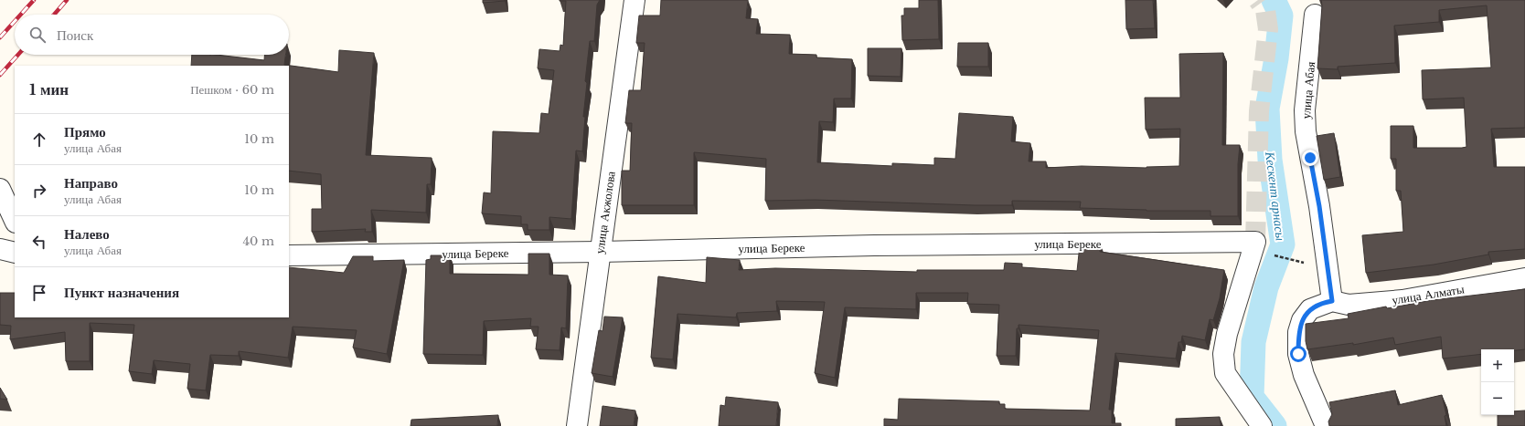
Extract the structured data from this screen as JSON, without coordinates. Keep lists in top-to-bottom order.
{
  "streets": {
    "street": [
      "улица Абая",
      "улица Акжолова",
      "улица Береке",
      "улица Алматы"
    ]
  },
  "crossings": [
    ["улица Абая", "улица Алматы"],
    ["улица Акжолова", "улица Береке"]
  ],
  "water": ["Кескент арнасы"],
  "page": {
    "search": "Поиск",
    "heading": ["1 мин", "Пешком · 60 m"],
    "list": [
      ["Прямо", "улица Абая", "10 m"],
      ["Направо", "улица Абая", "10 m"],
      ["Налево", "улица Абая", "40 m"],
      "Пункт назначения"
    ],
    "map_buttons": ["+", "−"]
  }
}
